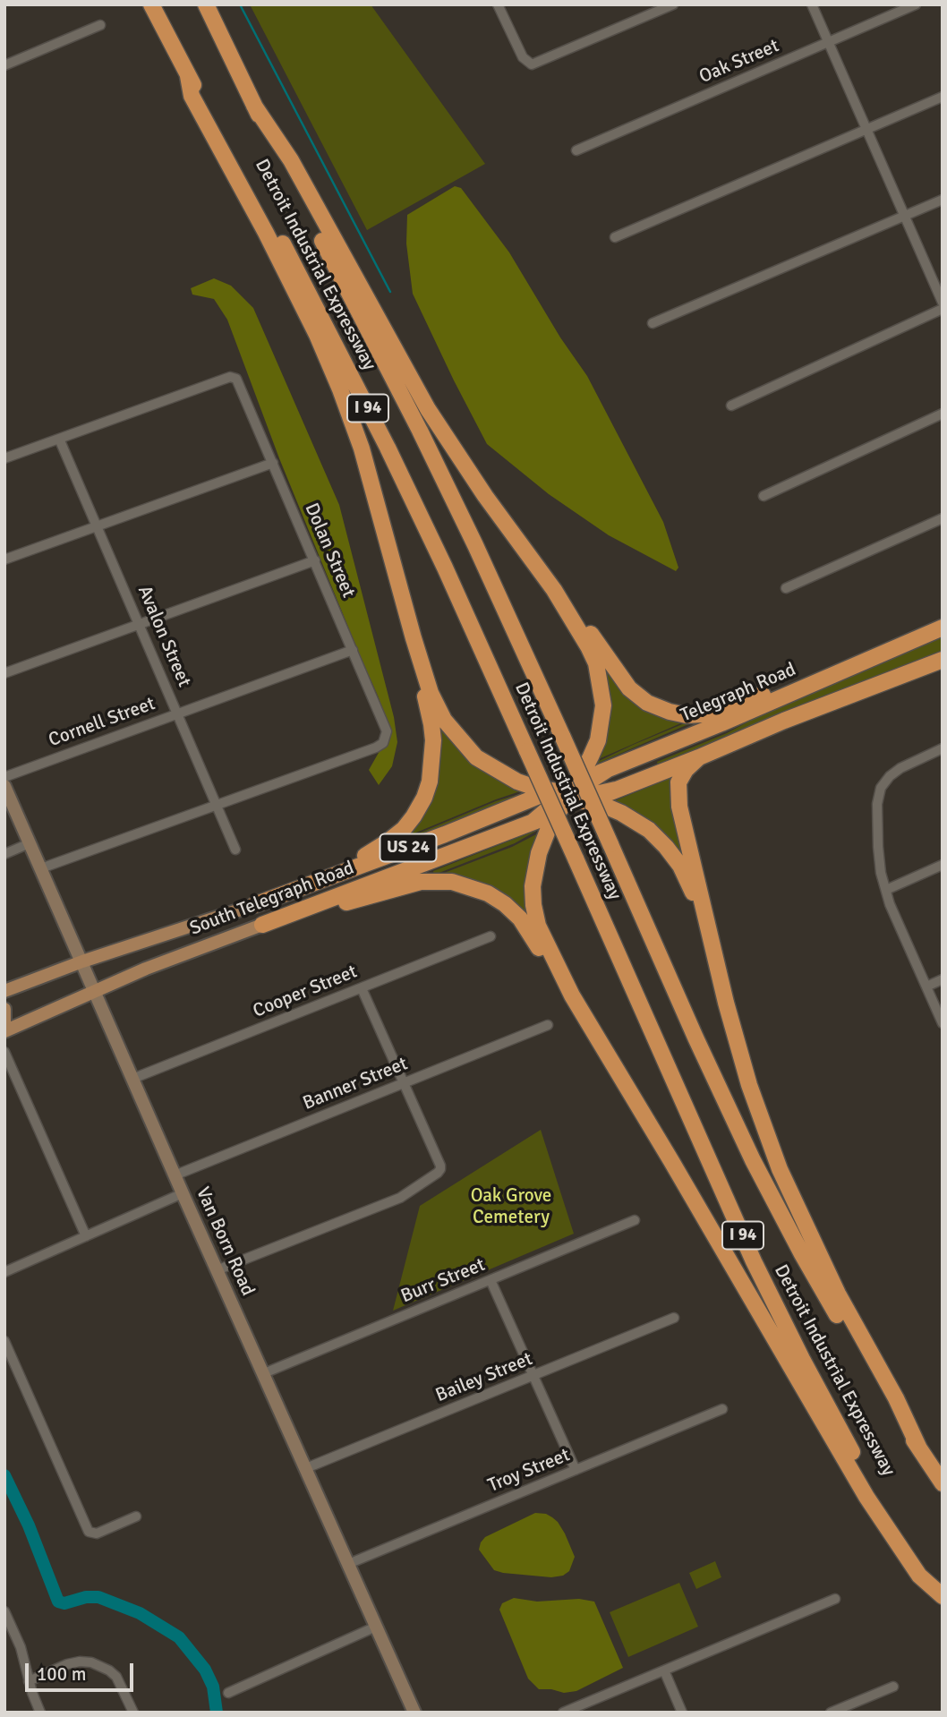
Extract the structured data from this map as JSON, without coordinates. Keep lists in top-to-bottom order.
{
  "streets": {
    "highway": [
      "Detroit Industrial Expressway",
      "I 94",
      "Telegraph Road",
      "US 24",
      "South Telegraph Road"
    ],
    "main road": ["Van Born Road"],
    "street": [
      "Oak Street",
      "Dolan Street",
      "Avalon Street",
      "Cornell Street",
      "Cooper Street",
      "Banner Street",
      "Burr Street",
      "Bailey Street",
      "Troy Street"
    ]
  },
  "crossings": [
    ["Dolan Street", "Avalon Street"],
    ["Dolan Street", "Cornell Street"],
    ["Avalon Street", "Cornell Street"],
    ["Telegraph Road", "US 24"],
    ["Telegraph Road", "South Telegraph Road"],
    ["US 24", "South Telegraph Road"],
    ["South Telegraph Road", "Van Born Road"],
    ["Cooper Street", "Van Born Road"],
    ["Banner Street", "Van Born Road"],
    ["Van Born Road", "Burr Street"],
    ["Van Born Road", "Bailey Street"],
    ["Van Born Road", "Troy Street"]
  ],
  "parks": ["Oak Grove Cemetery"],
  "scale_bar": "100 m"
}
